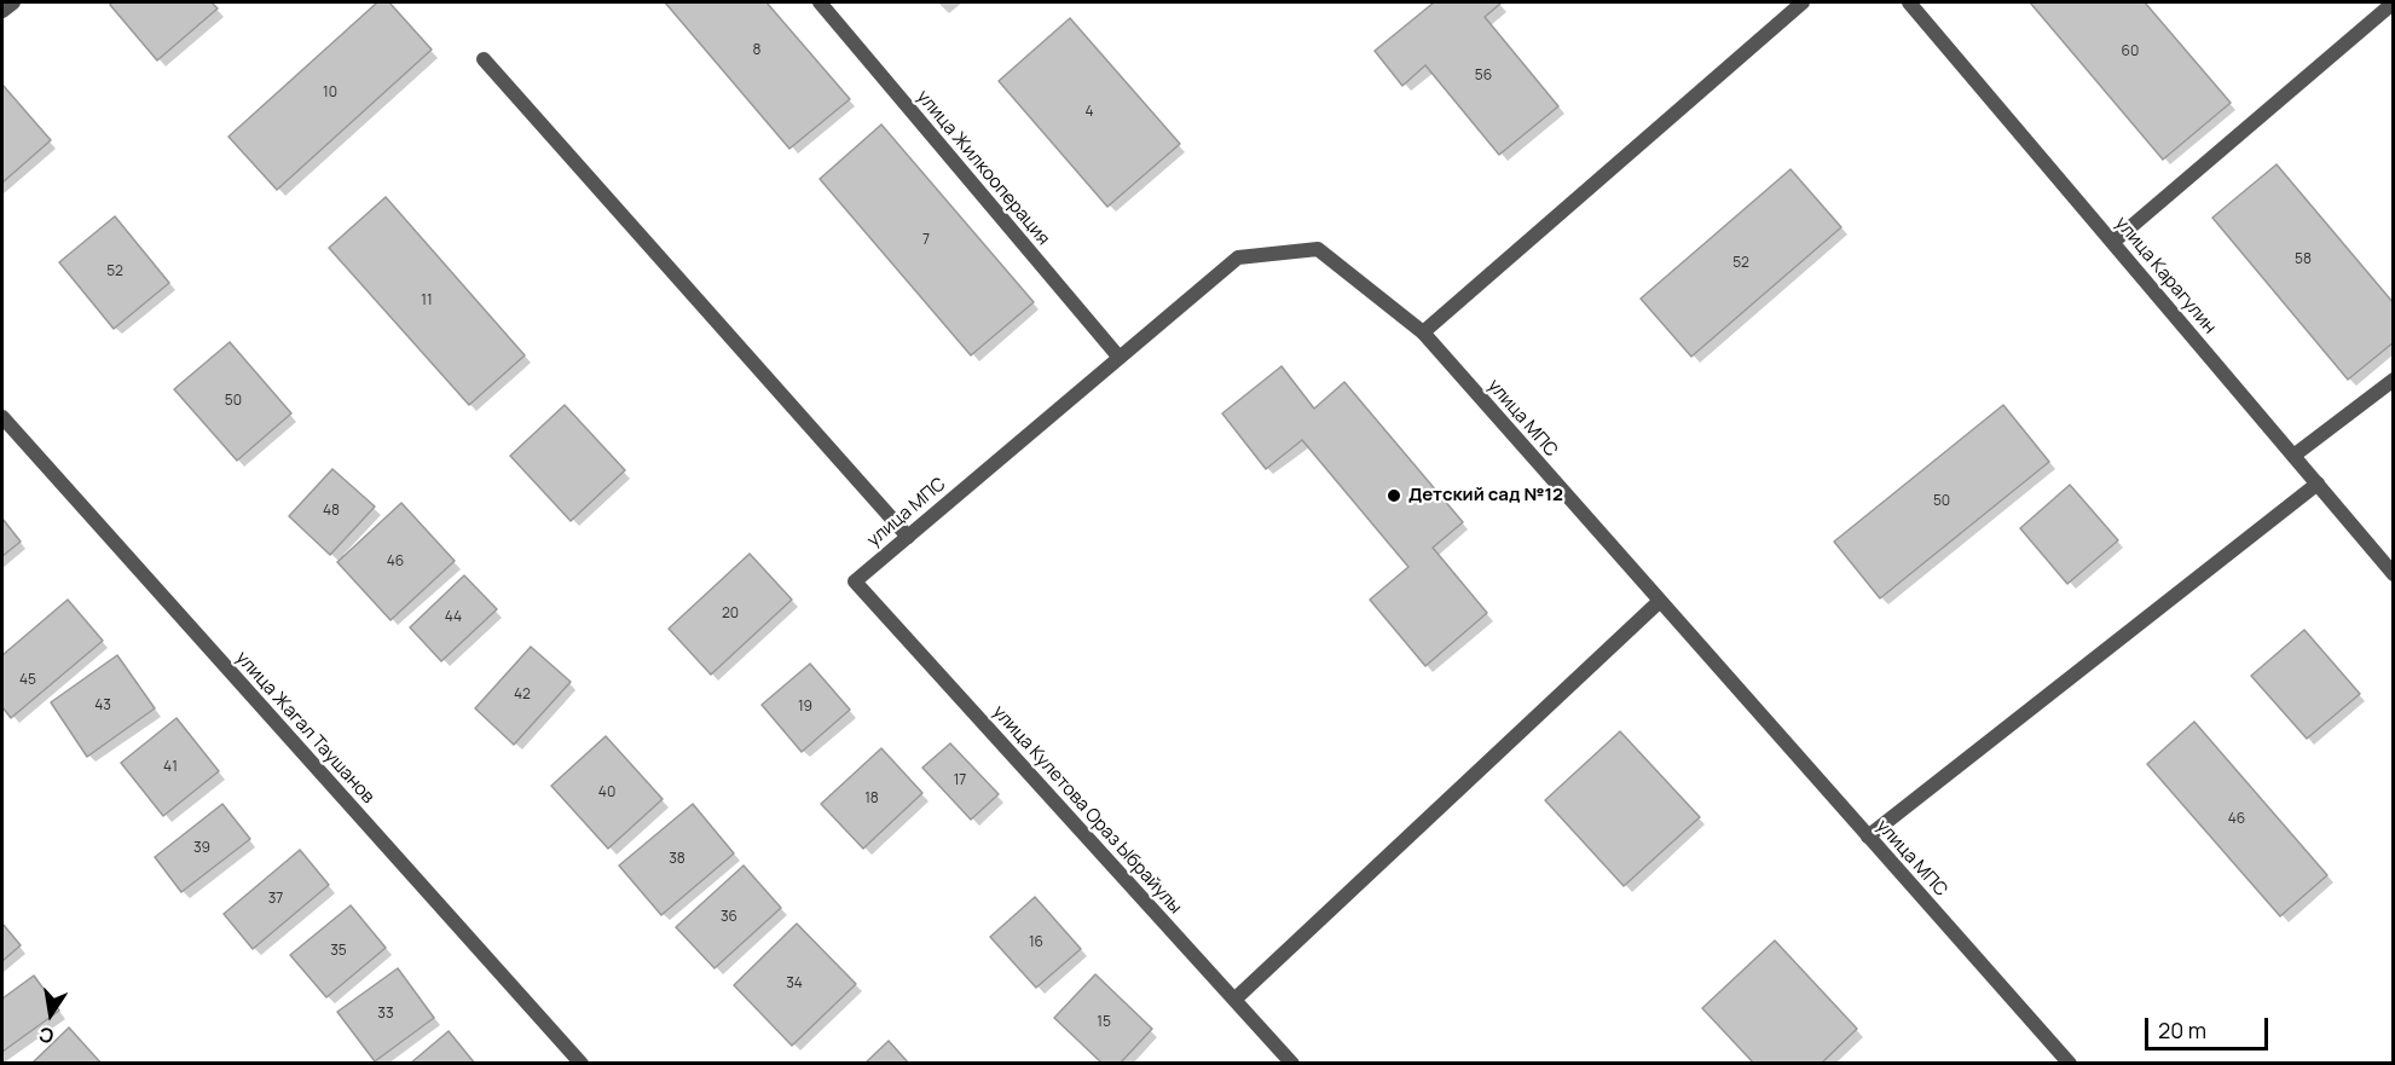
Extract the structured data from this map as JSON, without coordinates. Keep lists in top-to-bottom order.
{
  "streets": {
    "street": [
      "улица Жилкооперация",
      "улица Карагулин",
      "улица МПС",
      "улица Жагал Таушанов",
      "улица Кулетова Ораз Ыбрайулы"
    ]
  },
  "crossings": [
    ["улица Жилкооперация", "улица МПС"],
    ["улица МПС", "улица Кулетова Ораз Ыбрайулы"]
  ],
  "places": ["Детский сад №12"],
  "house_numbers": [
    "8",
    "60",
    "56",
    "10",
    "4",
    "7",
    "58",
    "52",
    "52",
    "11",
    "50",
    "50",
    "48",
    "46",
    "20",
    "44",
    "45",
    "42",
    "43",
    "19",
    "41",
    "17",
    "40",
    "18",
    "46",
    "39",
    "38",
    "37",
    "36",
    "16",
    "35",
    "34",
    "33",
    "15"
  ],
  "scale_bar": "20 m",
  "north": "bottom"
}
